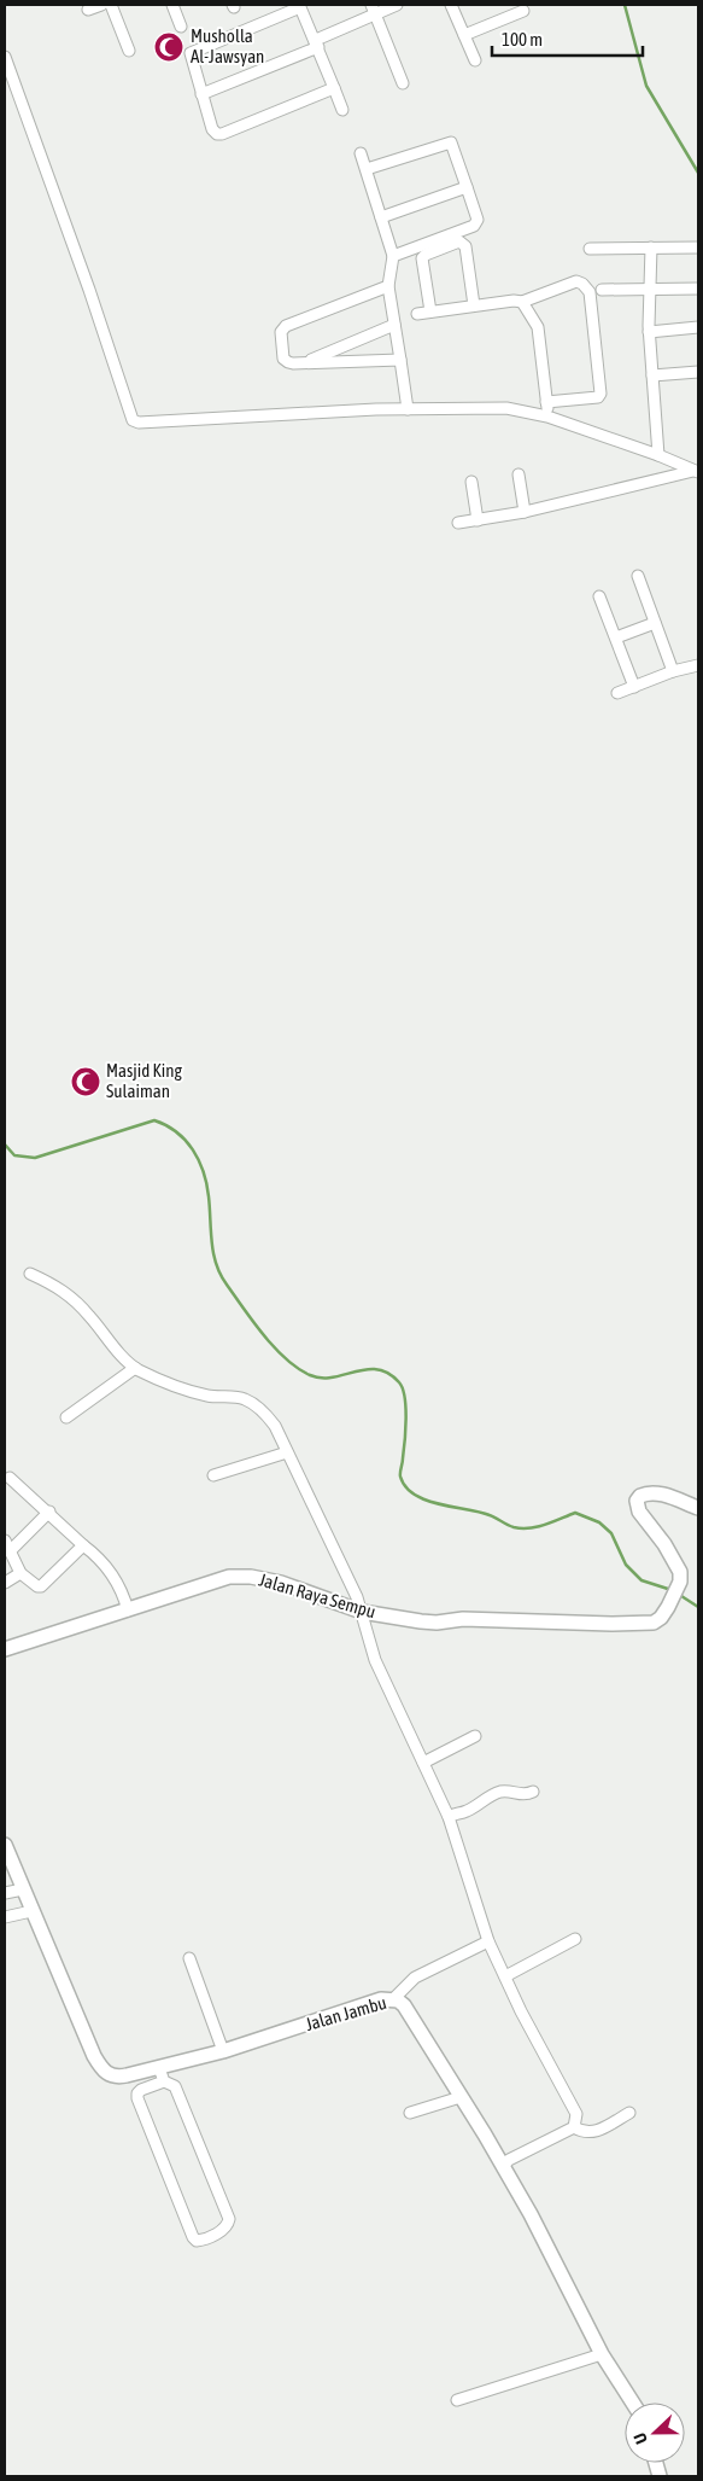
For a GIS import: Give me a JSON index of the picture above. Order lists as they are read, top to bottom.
{
  "streets": {
    "street": ["Jalan Raya Sempu", "Jalan Jambu"]
  },
  "places": {
    "mosque": ["Musholla Al-Jawsyan", "Masjid King Sulaiman"]
  },
  "scale_bar": "100 m",
  "north": "left"
}
